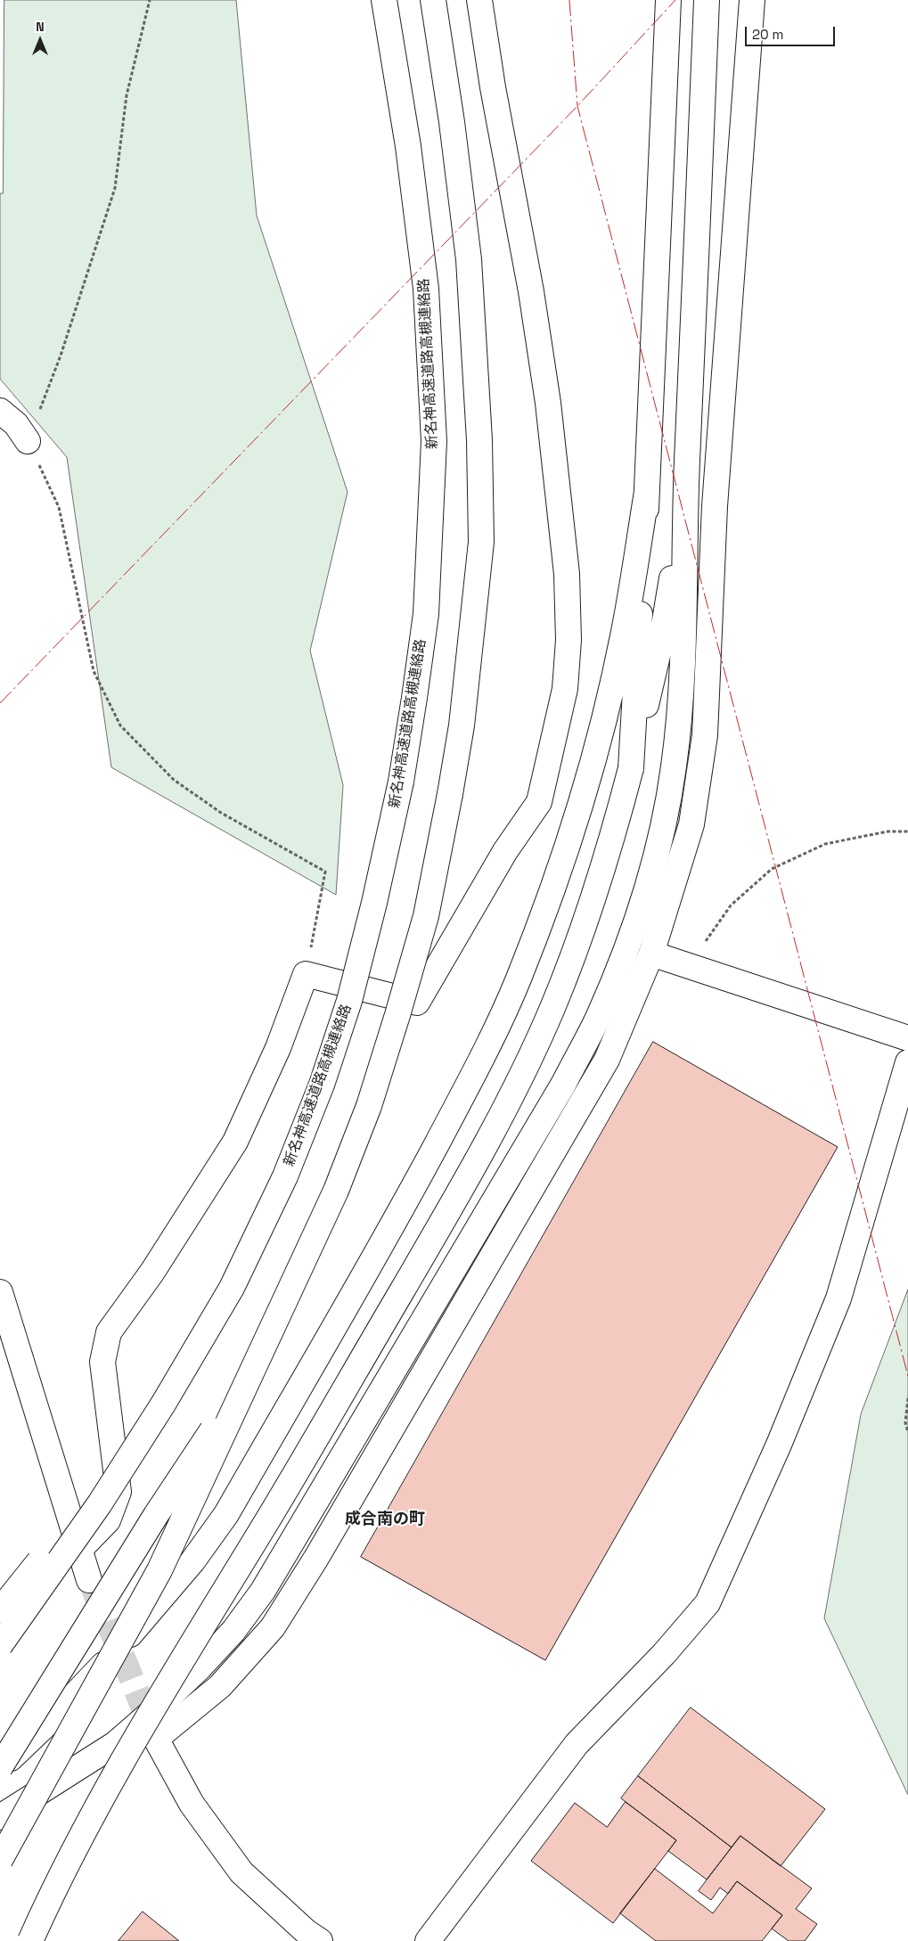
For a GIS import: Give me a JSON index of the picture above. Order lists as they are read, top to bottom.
{
  "streets": {
    "main road": ["新名神高速道路高槻連絡路"]
  },
  "districts": ["成合南の町"],
  "scale_bar": "20 m",
  "north": "top"
}
